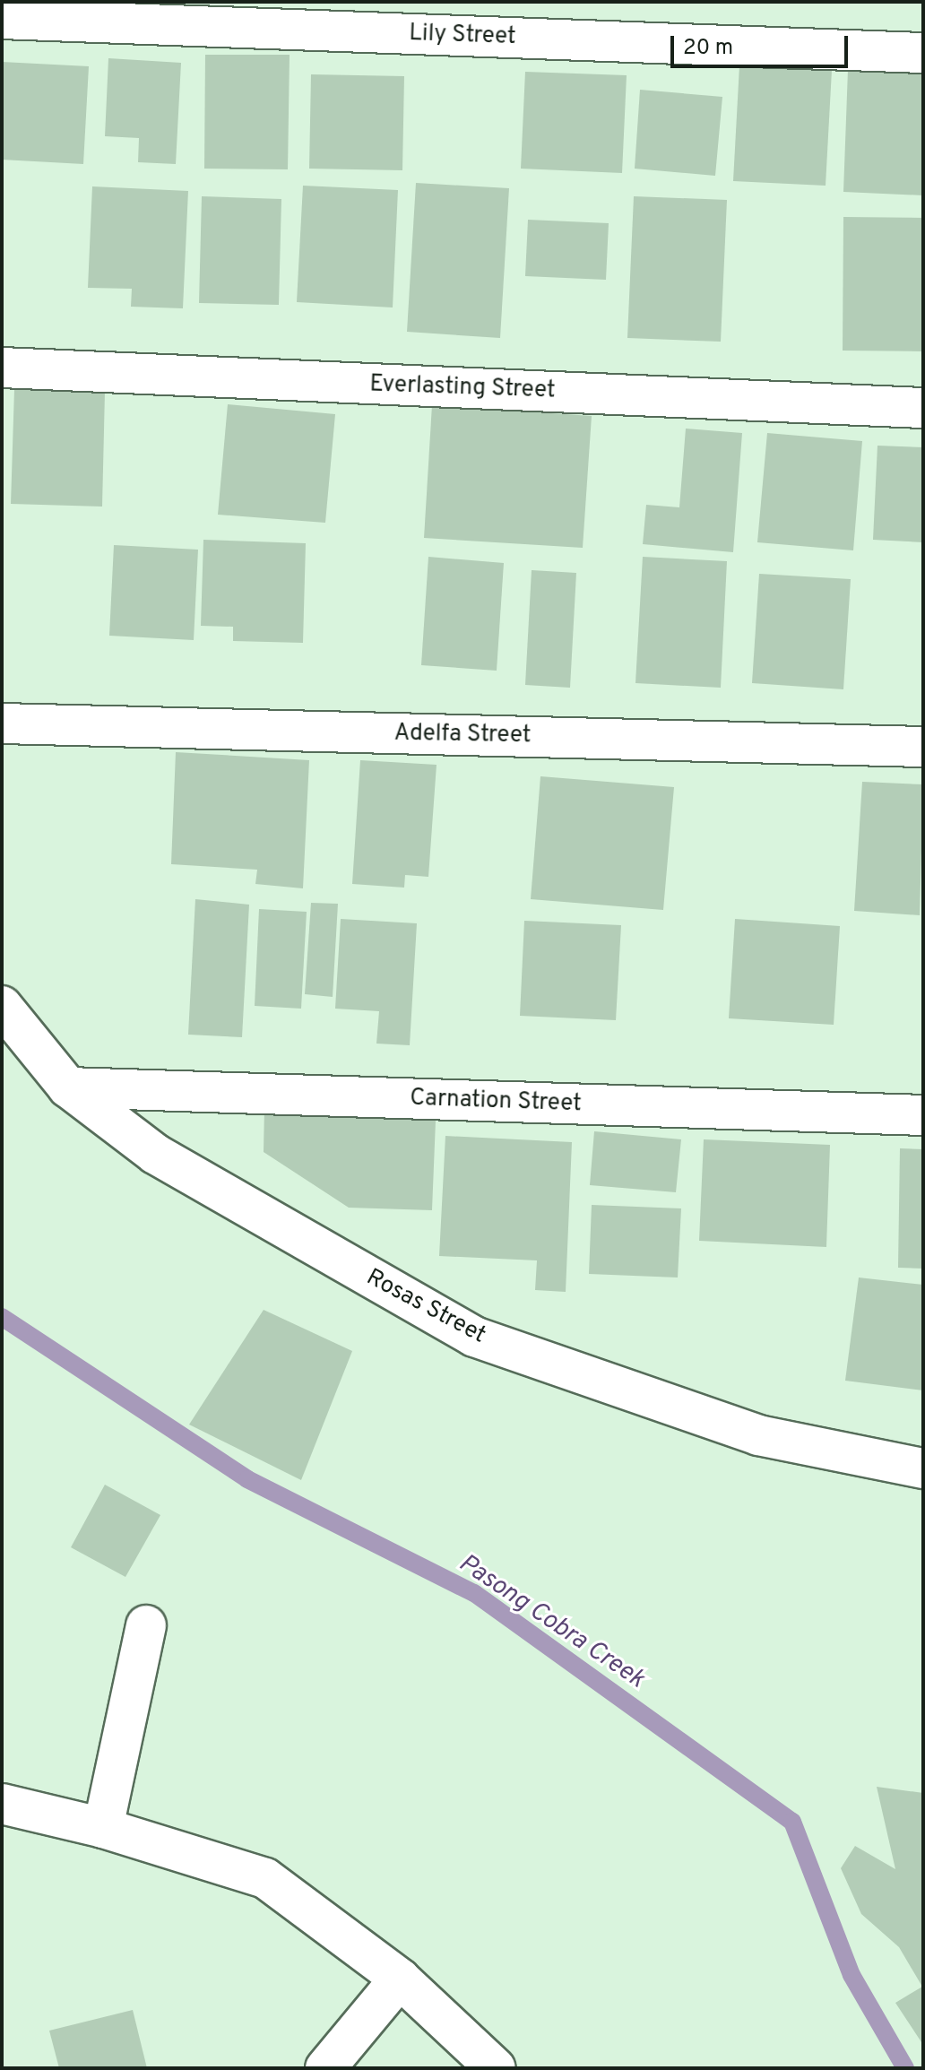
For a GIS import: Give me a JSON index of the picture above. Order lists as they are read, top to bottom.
{
  "streets": {
    "street": [
      "Lily Street",
      "Everlasting Street",
      "Adelfa Street",
      "Carnation Street",
      "Rosas Street"
    ]
  },
  "crossings": [
    ["Carnation Street", "Rosas Street"]
  ],
  "water": ["Pasong Cobra Creek"],
  "scale_bar": "20 m"
}
